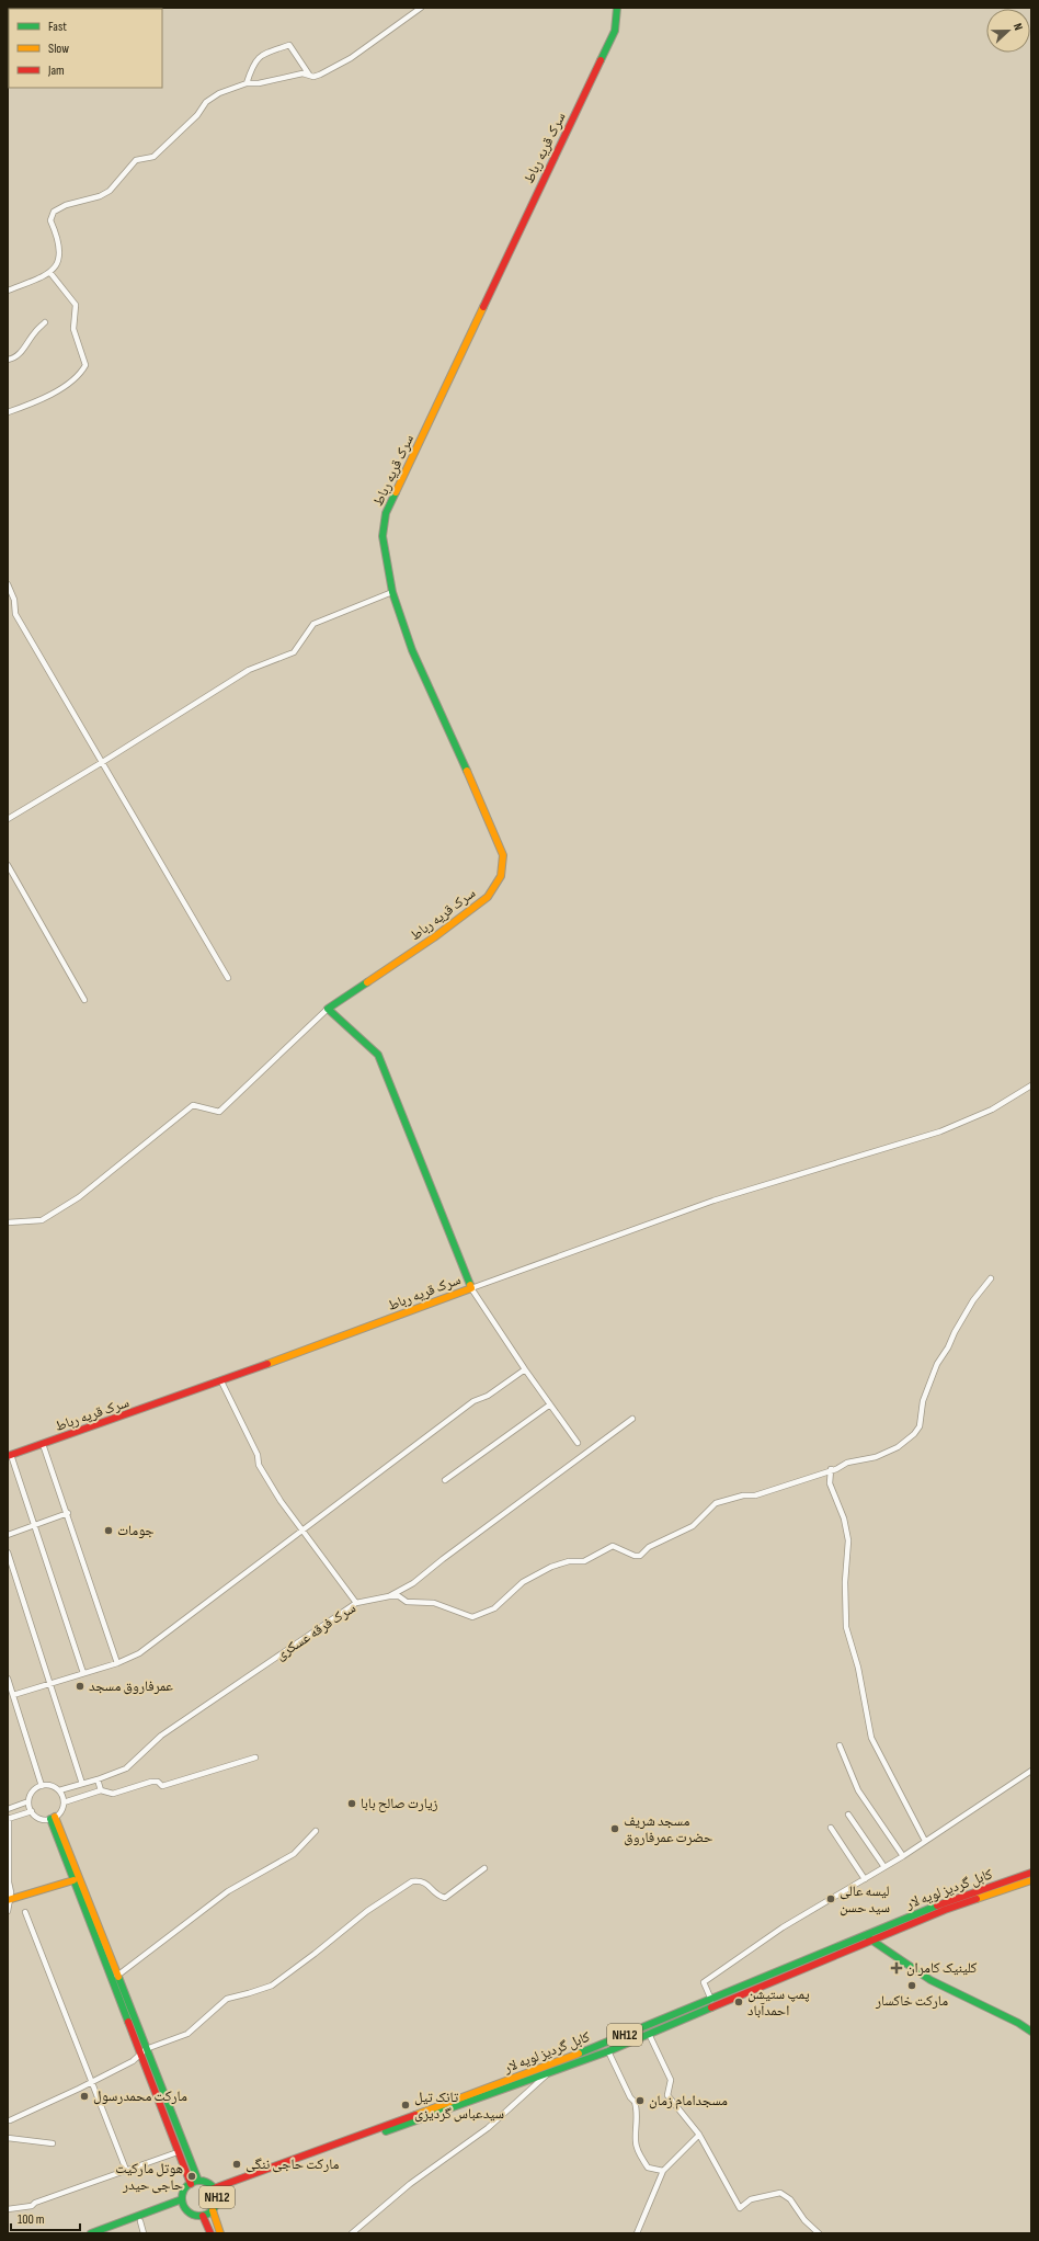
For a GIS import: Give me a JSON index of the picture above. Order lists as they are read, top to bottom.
{
  "streets": {
    "main road": ["سرک قریه رباط", "کابل گردیز لویه لار", "NH12"],
    "street": ["سرک فرقه عسکری"]
  },
  "crossings": [
    ["کابل گردیز لویه لار", "NH12"]
  ],
  "places": {
    "other": [
      "جومات",
      "عمرفاروق مسجد",
      "زیارت صالح بابا",
      "مسجد شریف حضرت عمرفاروق",
      "لیسه عالی سید حسن",
      "مارکت خاکسار",
      "پمپ ستیشن احمدآباد",
      "مارکت محمدرسول",
      "مسجدامام زمان",
      "تانک تیل سیدعباس گردیزی",
      "مارکت حاجی ننگی",
      "هوتل مارکیت حاجی حیدر"
    ],
    "health": ["کلینیک کامران"]
  },
  "legend": ["Fast", "Slow", "Jam"],
  "scale_bar": "100 m",
  "north": "right"
}
